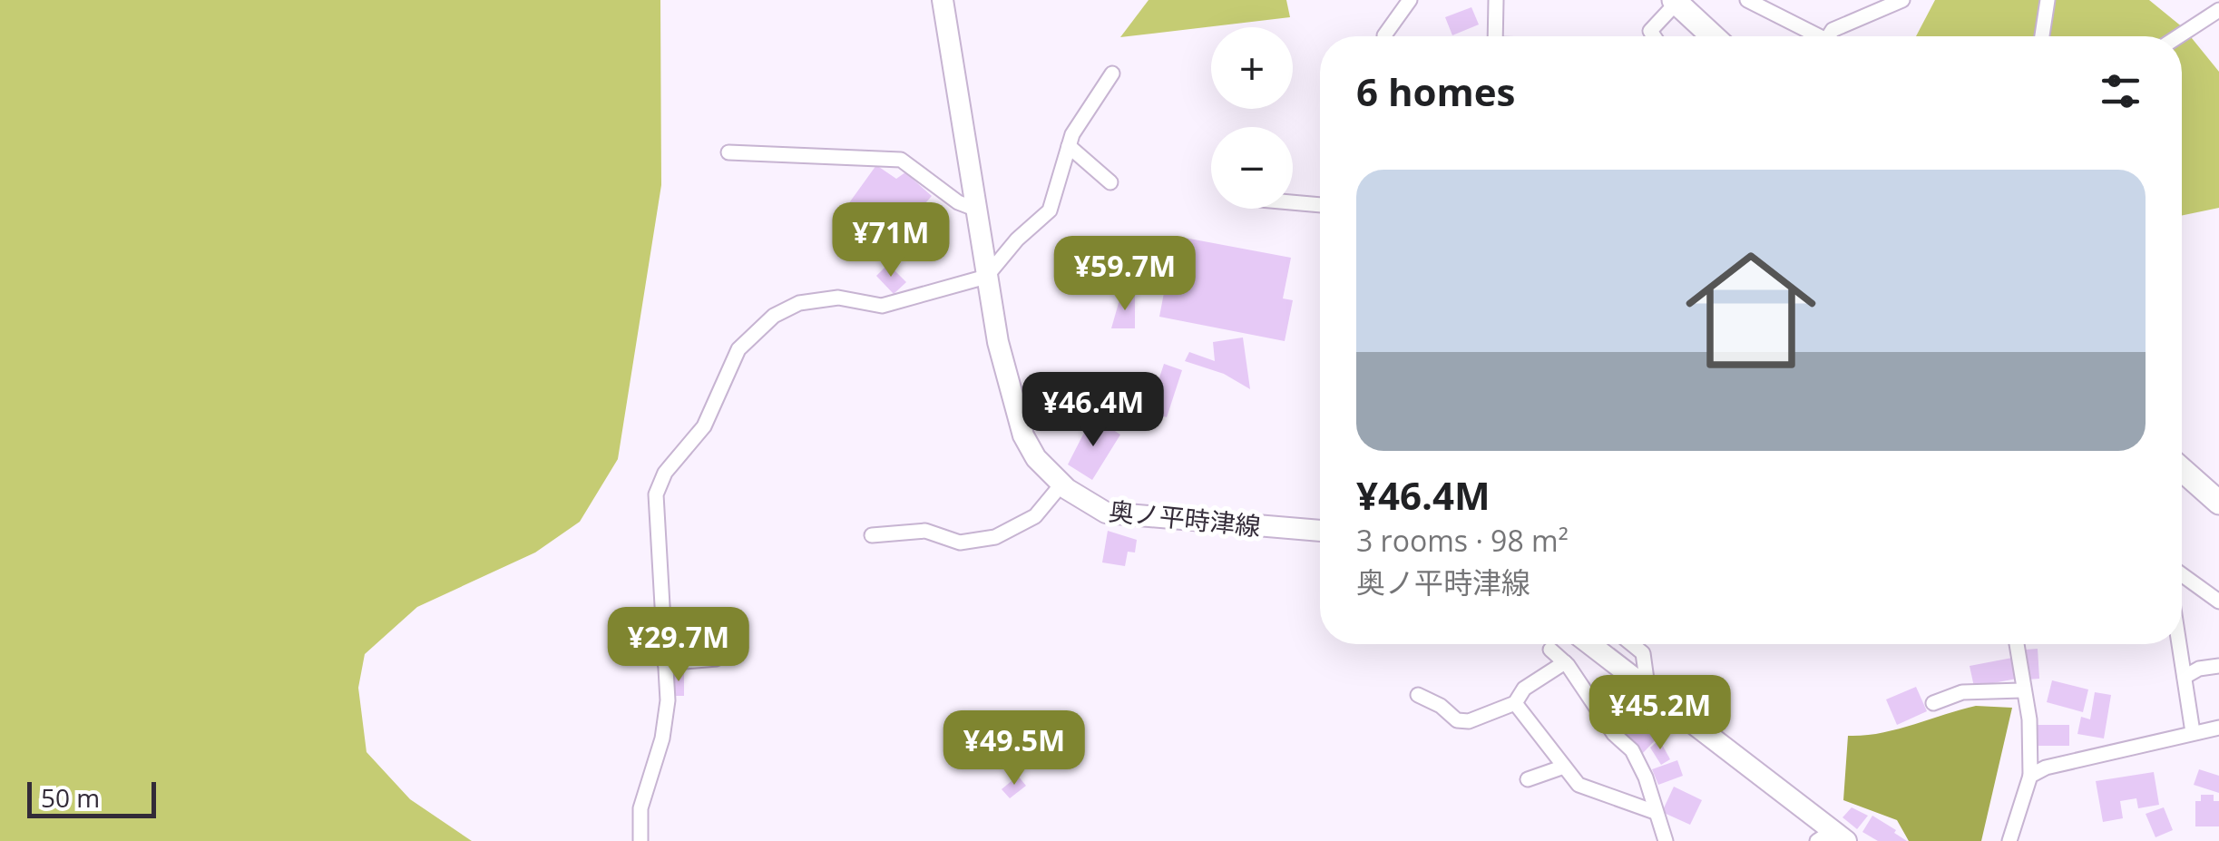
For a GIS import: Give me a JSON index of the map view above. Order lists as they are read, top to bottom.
{
  "streets": {
    "main road": ["奥ノ平時津線"]
  },
  "scale_bar": "50 m",
  "page": {
    "map_buttons": ["+", "−"],
    "heading": "6 homes",
    "list": [
      {
        "name": "¥46.4M",
        "note": "3 rooms · 98 m² · 奥ノ平時津線"
      }
    ],
    "price": [
      "¥71M",
      "¥59.7M",
      "¥46.4M",
      "¥29.7M",
      "¥45.2M",
      "¥49.5M"
    ],
    "scale": "50 m"
  }
}
